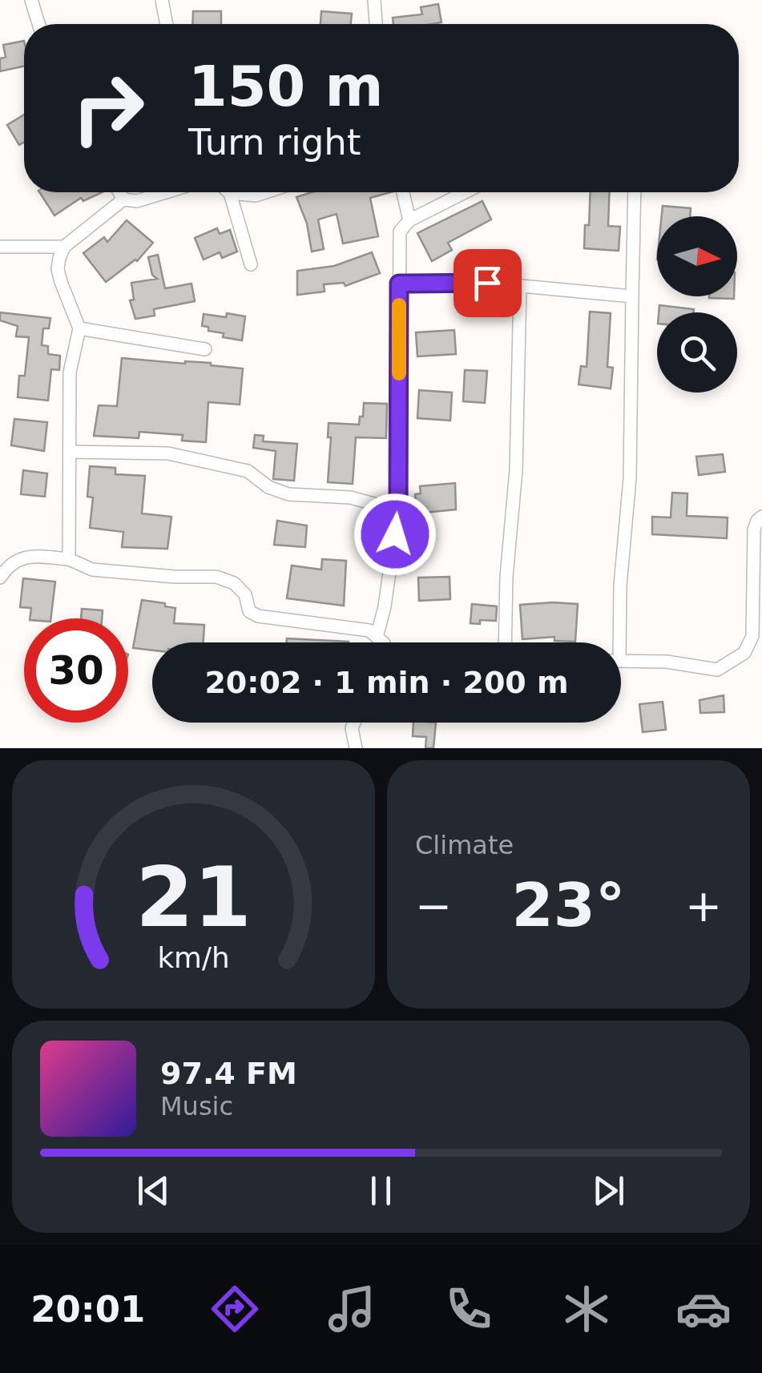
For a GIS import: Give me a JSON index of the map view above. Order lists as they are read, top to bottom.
{
  "north": "right",
  "page": {
    "turn": ["150 m", "Turn right"],
    "limit": "30",
    "trip": "20:02 · 1 min · 200 m",
    "tile": "Climate",
    "heat": ["−", "23°", "+"],
    "song": ["97.4 FM", "Music"],
    "tabs": "20:01",
    "gauge": ["21", "km/h"]
  }
}
